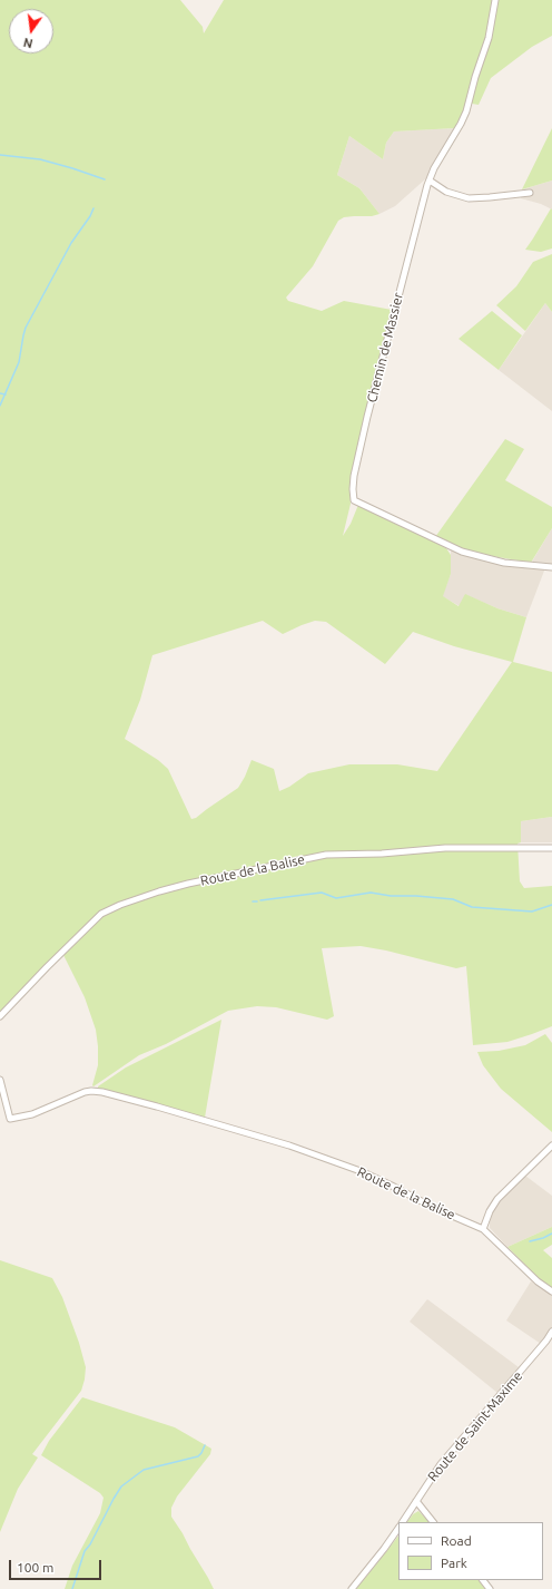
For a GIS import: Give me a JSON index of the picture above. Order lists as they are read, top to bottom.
{
  "streets": {
    "street": ["Chemin de Massier", "Route de la Balise", "Route de Saint-Maxime"]
  },
  "legend": ["Road", "Park"],
  "scale_bar": "100 m",
  "north": "bottom"
}
